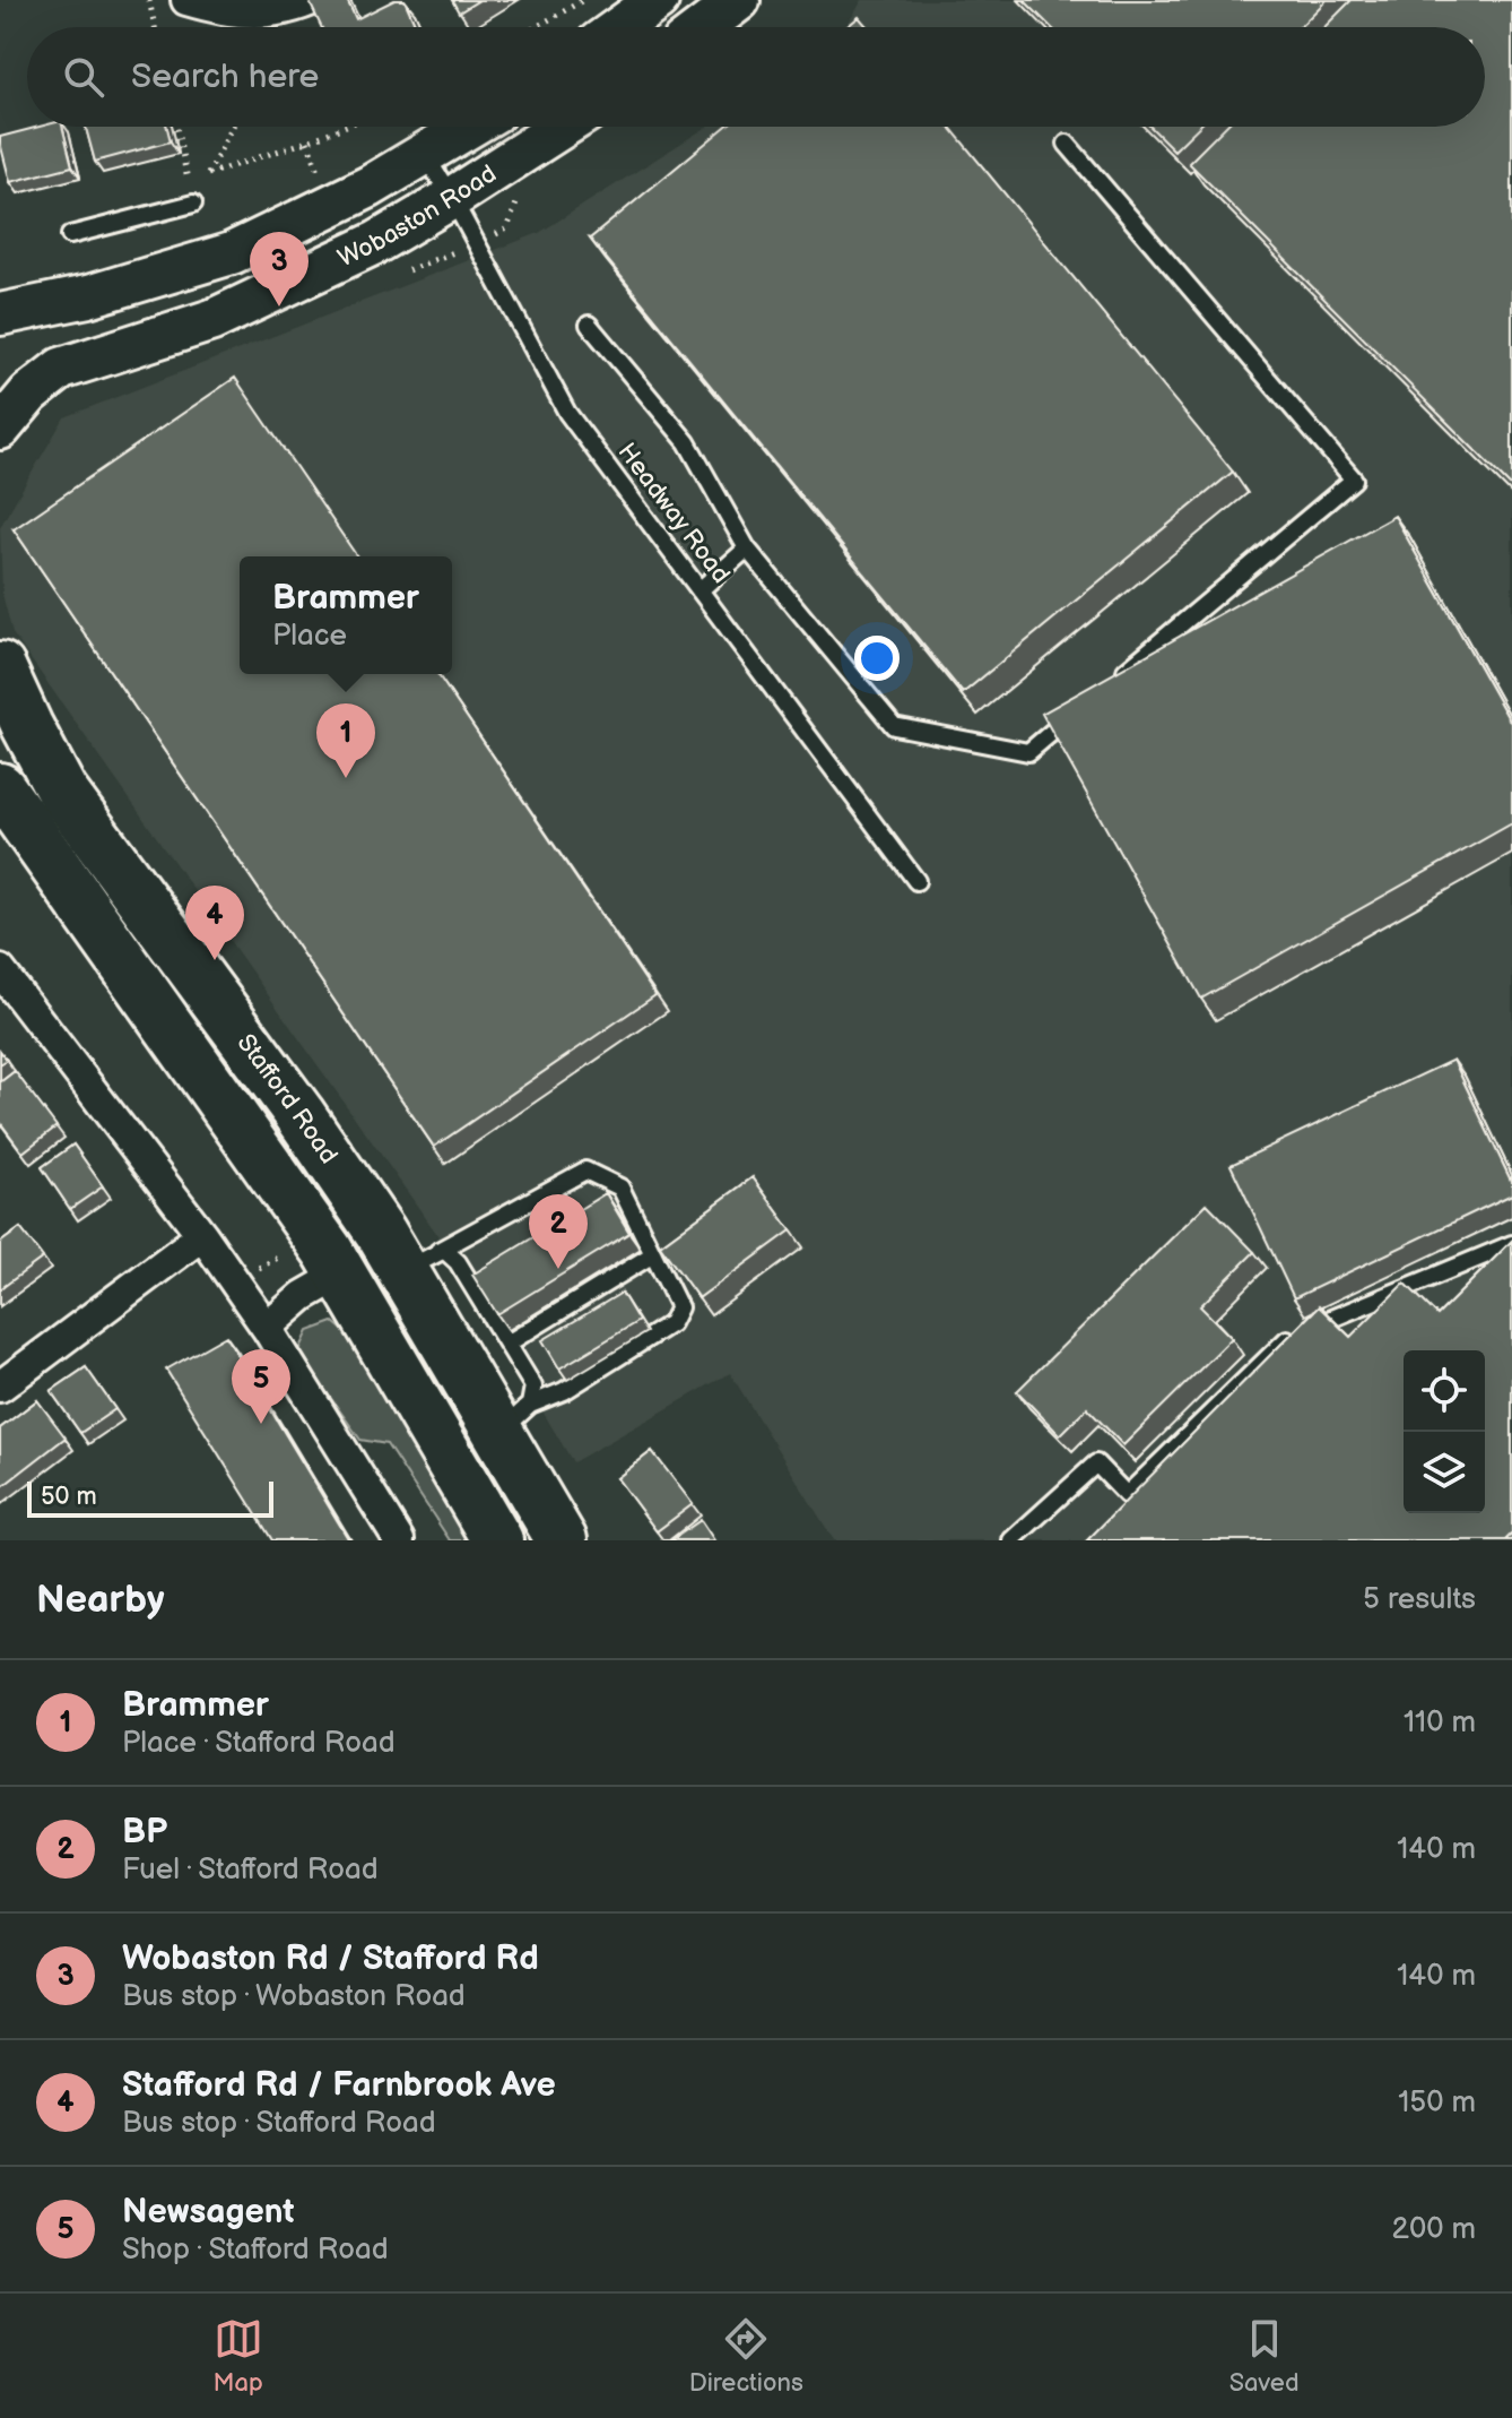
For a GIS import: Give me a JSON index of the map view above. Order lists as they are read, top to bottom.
{
  "streets": {
    "highway": ["Stafford Road"],
    "street": ["Wobaston Road"],
    "lane": ["Headway Road"]
  },
  "crossings": [
    ["Wobaston Road", "Headway Road"]
  ],
  "scale_bar": "50 m",
  "page": {
    "search": "Search here",
    "pins": [
      "3",
      "1",
      "4",
      "2",
      "5"
    ],
    "popup": ["Brammer", "Place"],
    "scale": "50 m",
    "heading": ["Nearby", "5 results"],
    "list": [
      {
        "mark": "1",
        "name": "Brammer",
        "note": "Place · Stafford Road",
        "value": "110 m"
      },
      {
        "mark": "2",
        "name": "BP",
        "note": "Fuel · Stafford Road",
        "value": "140 m"
      },
      {
        "mark": "3",
        "name": "Wobaston Rd / Stafford Rd",
        "note": "Bus stop · Wobaston Road",
        "value": "140 m"
      },
      {
        "mark": "4",
        "name": "Stafford Rd / Farnbrook Ave",
        "note": "Bus stop · Stafford Road",
        "value": "150 m"
      },
      {
        "mark": "5",
        "name": "Newsagent",
        "note": "Shop · Stafford Road",
        "value": "200 m"
      }
    ],
    "nav": ["Map", "Directions", "Saved"]
  }
}
